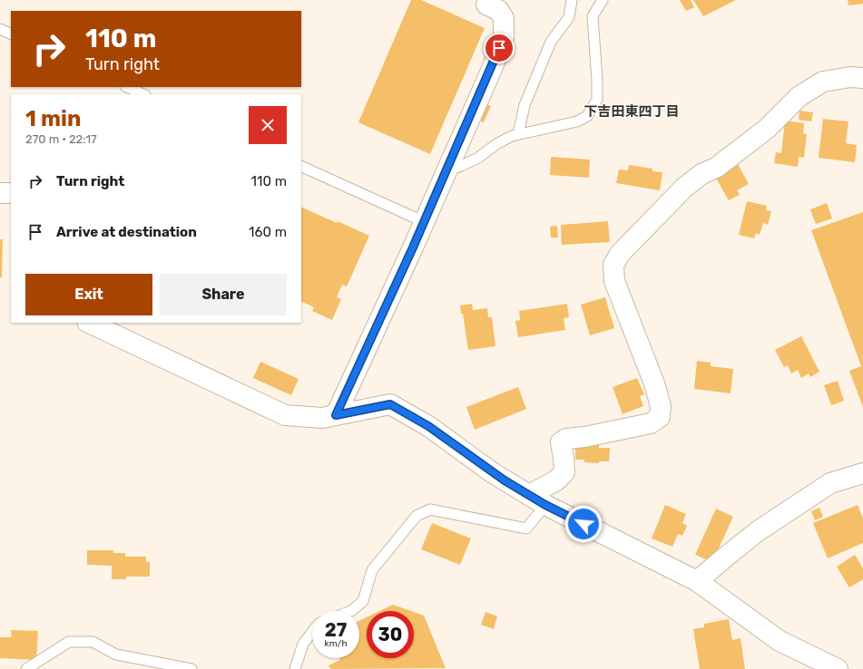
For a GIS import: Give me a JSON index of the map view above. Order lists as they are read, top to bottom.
{
  "districts": ["下吉田東四丁目"],
  "page": {
    "turn": ["110 m", "Turn right"],
    "heading": ["1 min", "270 m · 22:17"],
    "list": [
      {
        "name": "Turn right",
        "value": "110 m"
      },
      {
        "name": "Arrive at destination",
        "value": "160 m"
      }
    ],
    "buttons": ["Exit", "Share"],
    "speed": "27 km/h",
    "limit": "30"
  }
}
